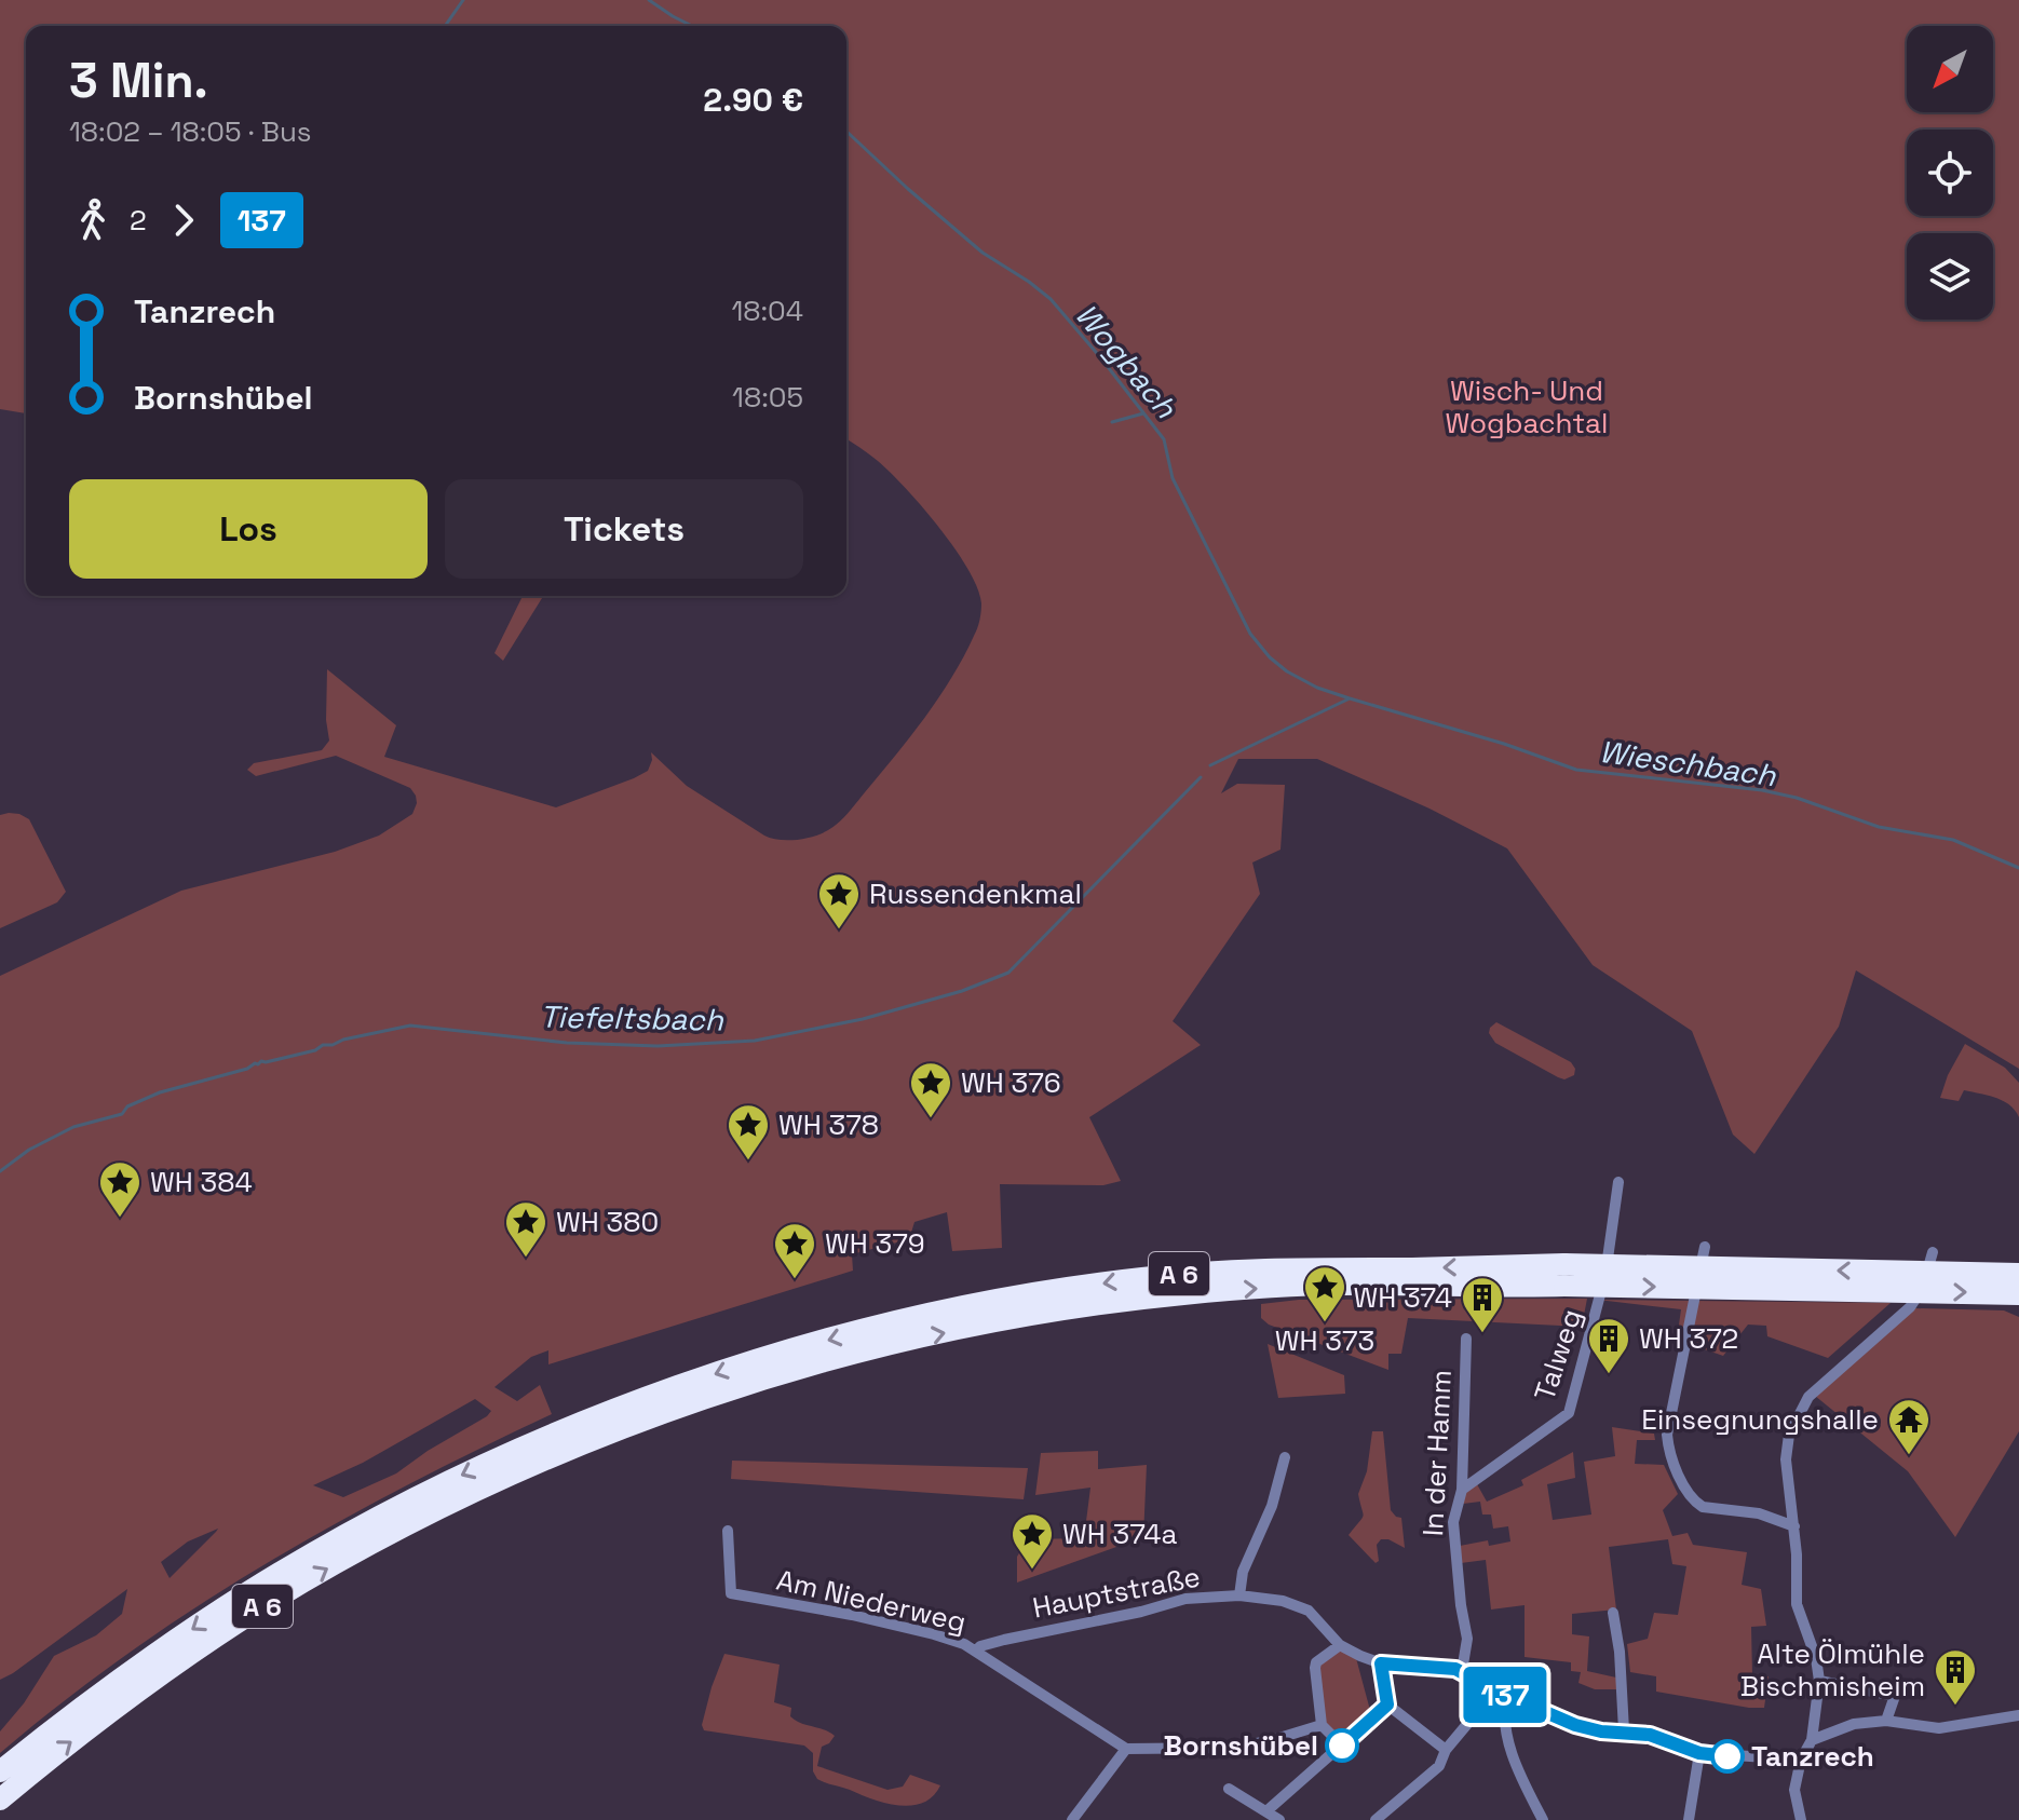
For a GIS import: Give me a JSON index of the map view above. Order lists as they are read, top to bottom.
{
  "streets": {
    "highway": ["A 6"],
    "street": [
      "Talweg",
      "In der Hamm",
      "Hauptstraße",
      "Am Niederweg"
    ]
  },
  "crossings": [
    ["Talweg", "In der Hamm"],
    ["In der Hamm", "Hauptstraße"],
    ["Hauptstraße", "Am Niederweg"]
  ],
  "water": ["Wogbach", "Wieschbach", "Tiefeltsbach"],
  "parks": ["Wisch- Und Wogbachtal"],
  "places": {
    "place": [
      "Russendenkmal",
      "WH 376",
      "WH 378",
      "WH 384",
      "WH 380",
      "WH 379",
      "WH 373",
      "WH 374a"
    ],
    "building": ["WH 374", "WH 372", "Alte Ölmühle Bischmisheim"],
    "temple": ["Einsegnungshalle"],
    "other": ["Bornshübel", "Tanzrech"]
  },
  "lines": ["bus line 137"],
  "north": "bottom left",
  "page": {
    "on_map": "137",
    "heading": ["3 Min.", "18:02 – 18:05 · Bus", "2.90 €"],
    "legs": ["2", "137"],
    "list": [
      {
        "name": "Tanzrech",
        "value": "18:04"
      },
      {
        "name": "Bornshübel",
        "value": "18:05"
      }
    ],
    "buttons": ["Los", "Tickets"]
  }
}
